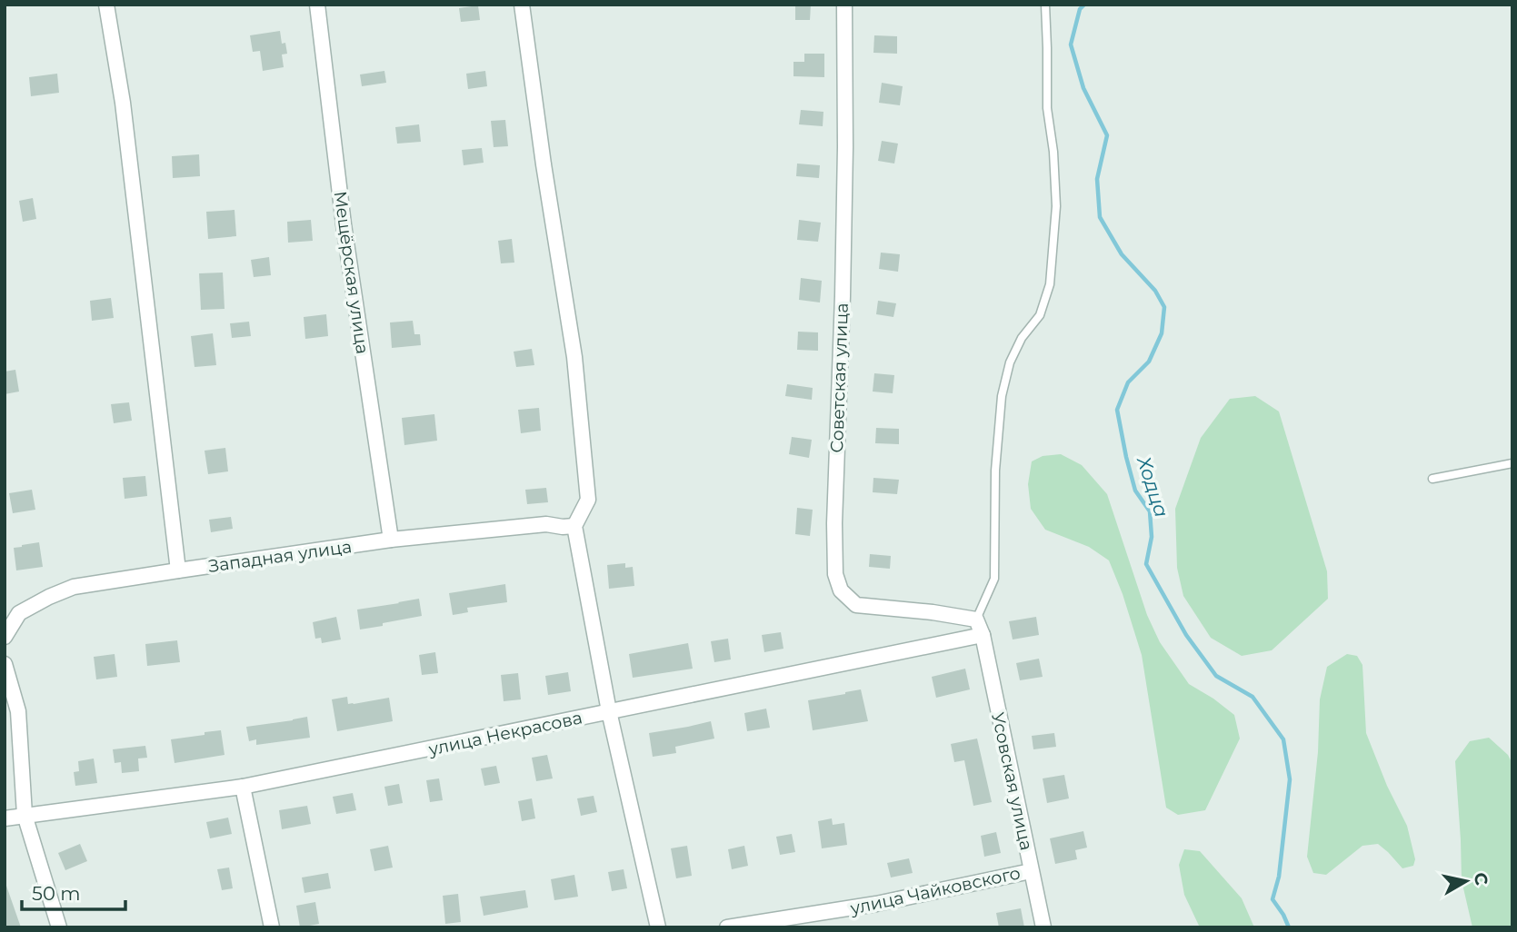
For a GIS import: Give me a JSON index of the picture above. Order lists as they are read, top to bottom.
{
  "streets": {
    "street": [
      "Мещёрская улица",
      "Советская улица",
      "Западная улица",
      "улица Некрасова",
      "Усовская улица",
      "улица Чайковского"
    ]
  },
  "crossings": [
    ["Мещёрская улица", "Западная улица"],
    ["улица Некрасова", "Усовская улица"],
    ["Усовская улица", "улица Чайковского"]
  ],
  "water": ["Ходца"],
  "scale_bar": "50 m",
  "north": "right"
}
